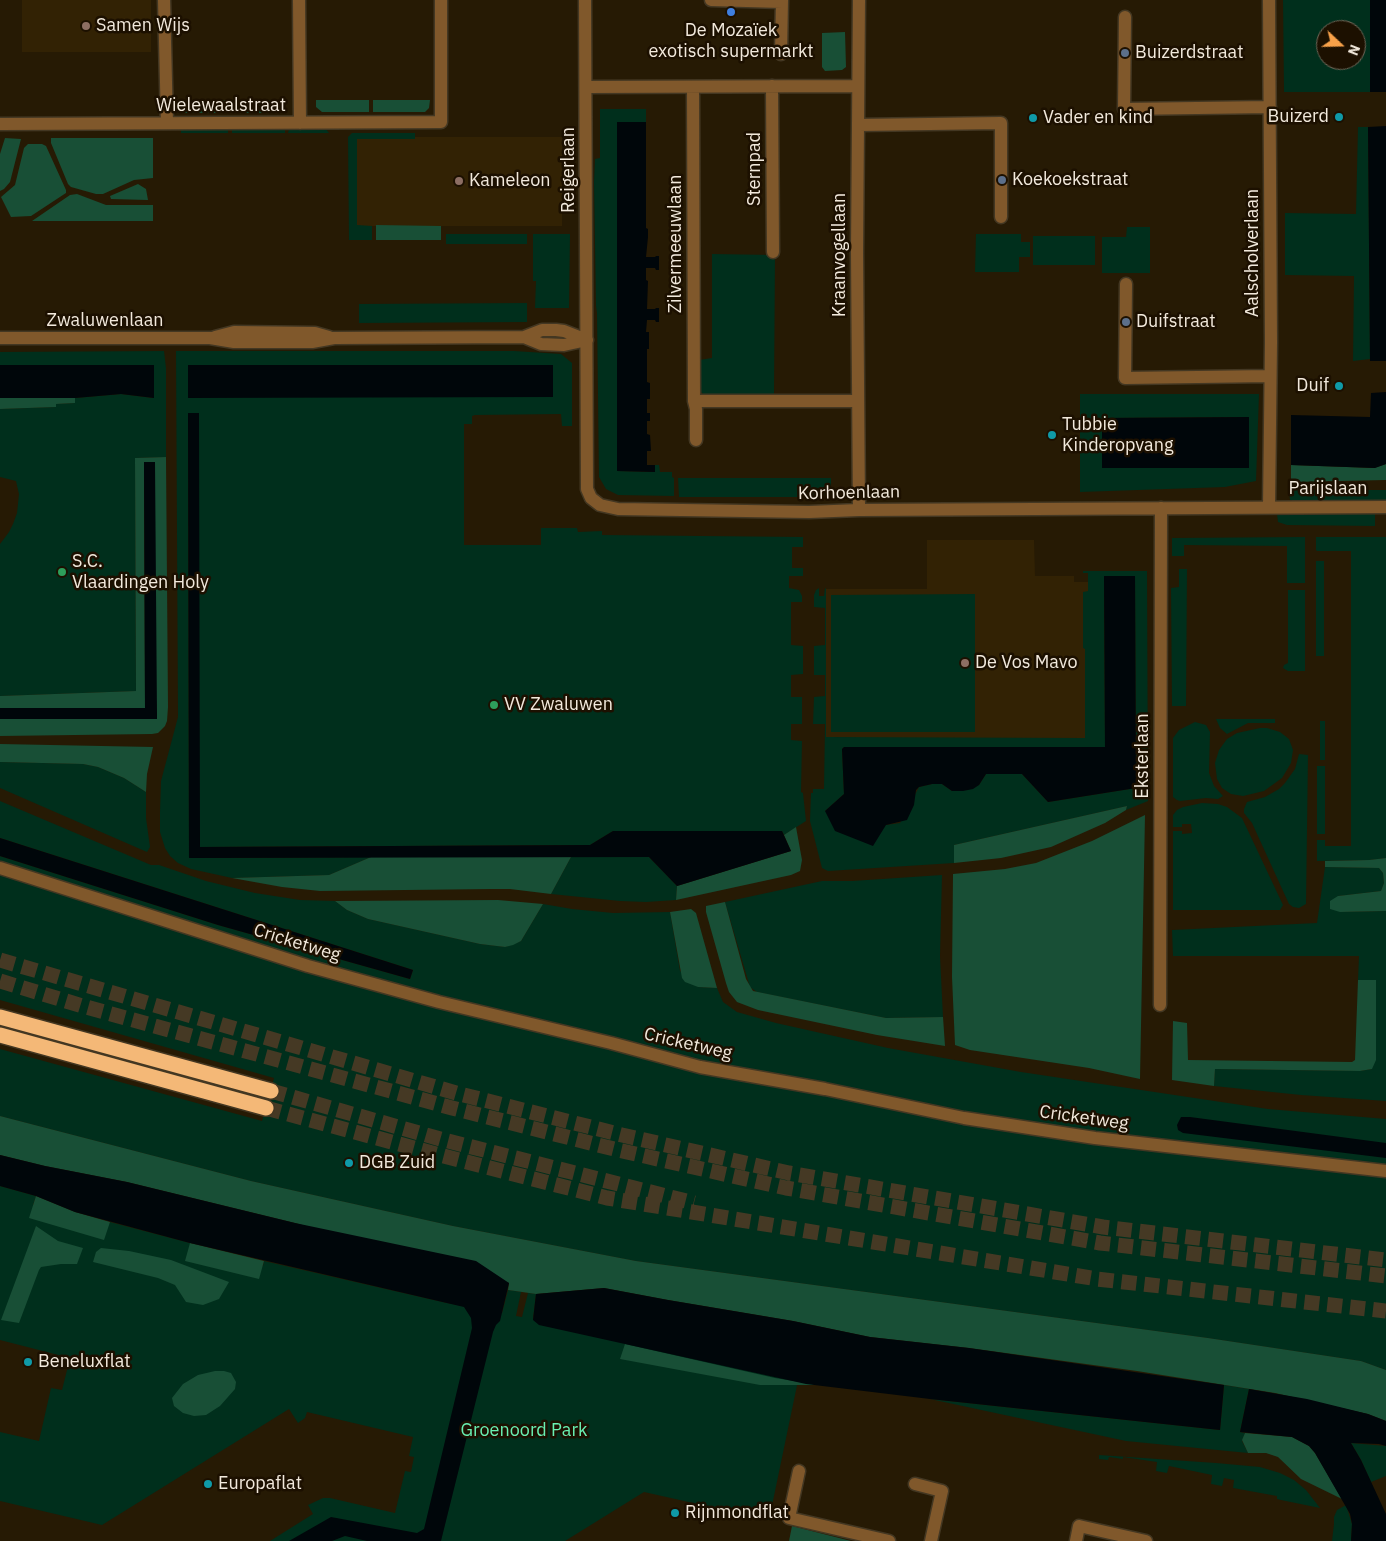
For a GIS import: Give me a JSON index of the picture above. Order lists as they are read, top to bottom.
{
  "streets": {
    "street": [
      "Wielewaalstraat",
      "Sternpad",
      "Reigerlaan",
      "Zilvermeeuwlaan",
      "Aalscholverlaan",
      "Kraanvogellaan",
      "Zwaluwenlaan",
      "Parijslaan",
      "Korhoenlaan",
      "Eksterlaan",
      "Cricketweg"
    ]
  },
  "crossings": [
    ["Reigerlaan", "Zwaluwenlaan"],
    ["Reigerlaan", "Korhoenlaan"],
    ["Aalscholverlaan", "Parijslaan"],
    ["Aalscholverlaan", "Korhoenlaan"],
    ["Kraanvogellaan", "Korhoenlaan"],
    ["Zwaluwenlaan", "Korhoenlaan"],
    ["Parijslaan", "Korhoenlaan"],
    ["Korhoenlaan", "Eksterlaan"]
  ],
  "parks": ["Groenoord Park"],
  "places": [
    "De Mozaïek exotisch supermarkt",
    "Samen Wijs",
    "Buizerdstraat",
    "Buizerd",
    "Vader en kind",
    "Koekoekstraat",
    "Kameleon",
    "Duifstraat",
    "Duif",
    "Tubbie Kinderopvang",
    "S.C. Vlaardingen Holy",
    "De Vos Mavo",
    "VV Zwaluwen",
    "DGB Zuid",
    "Beneluxflat",
    "Europaflat",
    "Rijnmondflat"
  ],
  "north": "right"
}
